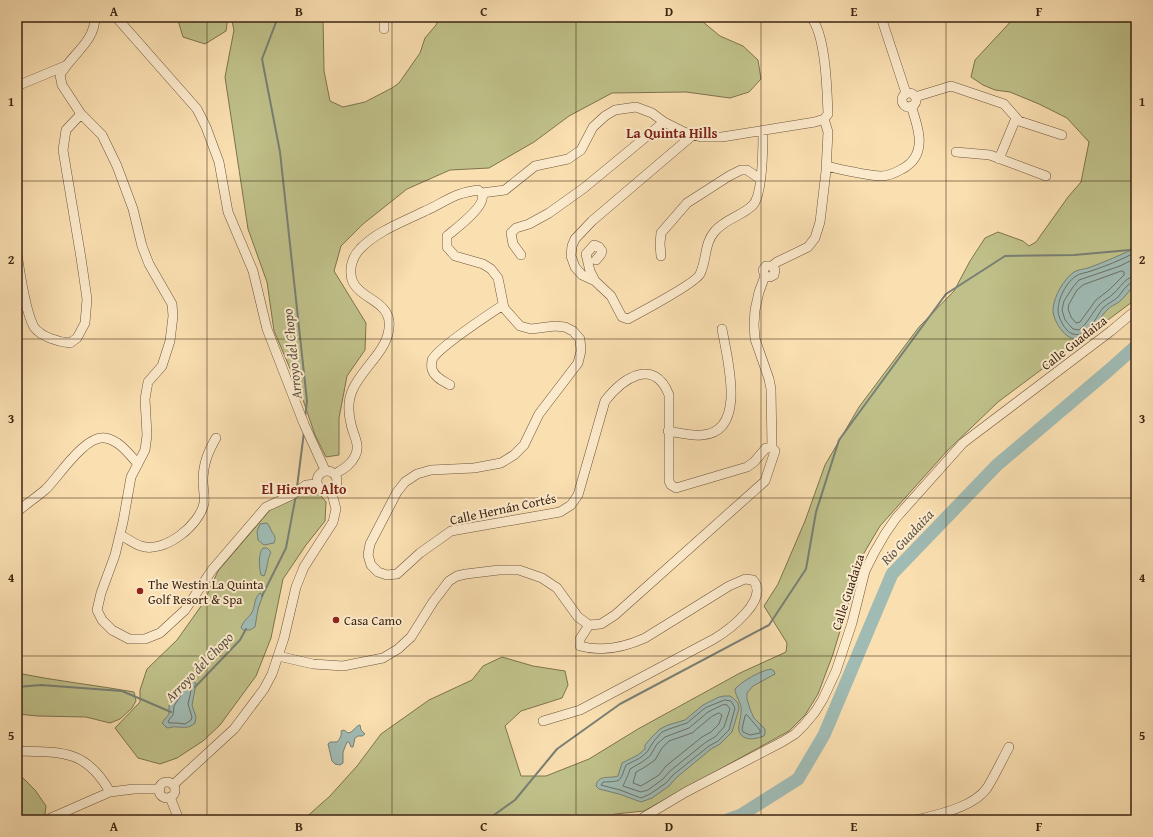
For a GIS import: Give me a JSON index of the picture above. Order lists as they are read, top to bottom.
{
  "streets": {
    "street": ["Calle Guadaiza", "Calle Hernán Cortés"]
  },
  "districts": ["La Quinta Hills", "El Hierro Alto"],
  "water": ["Arroyo del Chopo", "Rio Guadaiza"],
  "places": ["The Westin La Quinta Golf Resort & Spa", "Casa Camo"],
  "grid": {
    "columns": [
      "A",
      "B",
      "C",
      "D",
      "E",
      "F"
    ],
    "rows": [
      "1",
      "2",
      "3",
      "4",
      "5"
    ]
  }
}
